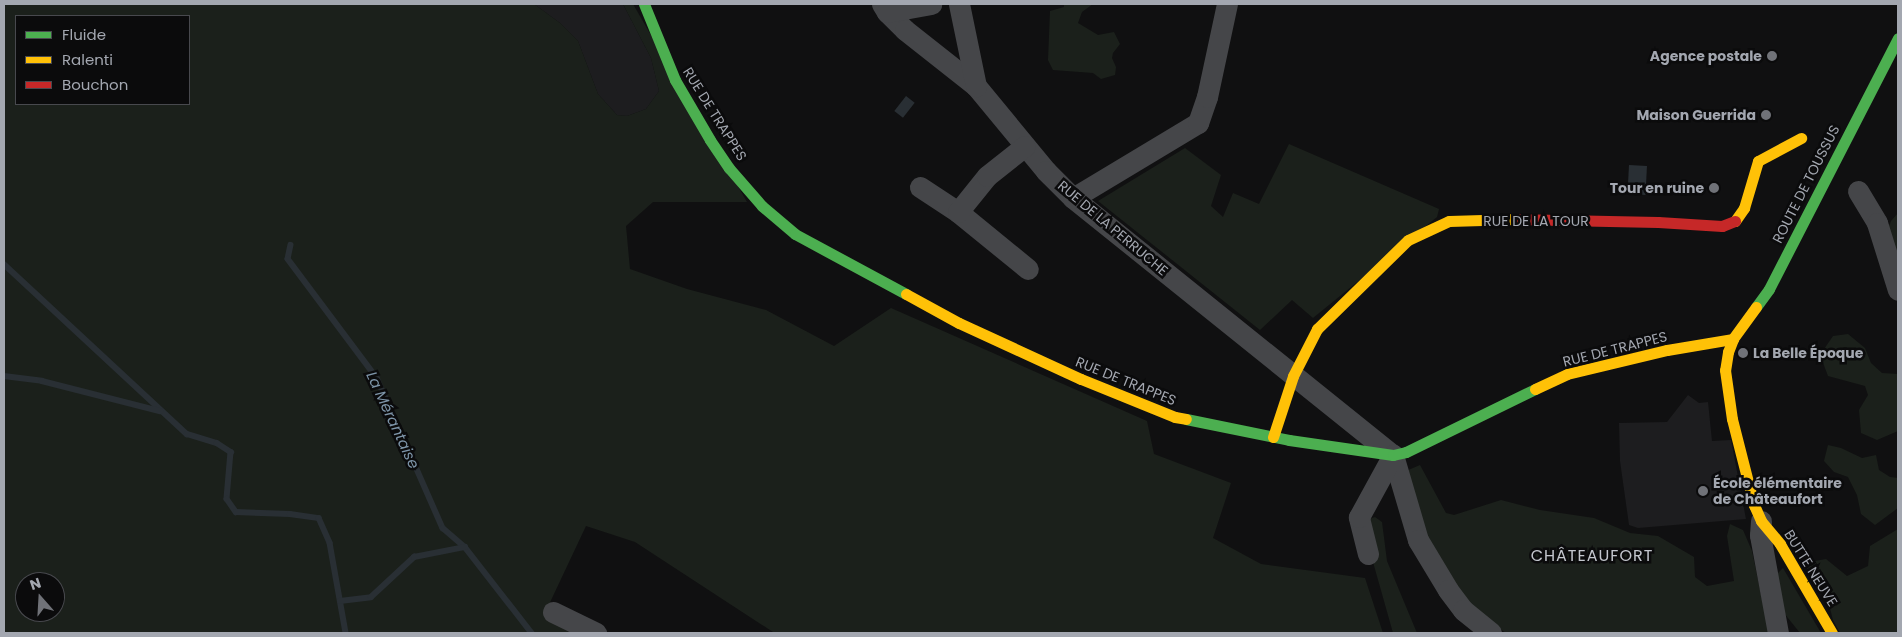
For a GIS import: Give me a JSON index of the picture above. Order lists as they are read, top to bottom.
{
  "streets": {
    "street": [
      "RUE DE TRAPPES",
      "ROUTE DE TOUSSUS",
      "RUE DE LA TOUR",
      "RUE DE LA PERRUCHE",
      "BUTTE NEUVE"
    ]
  },
  "crossings": [
    ["RUE DE TRAPPES", "ROUTE DE TOUSSUS"],
    ["RUE DE TRAPPES", "RUE DE LA TOUR"],
    ["RUE DE TRAPPES", "BUTTE NEUVE"],
    ["ROUTE DE TOUSSUS", "BUTTE NEUVE"],
    ["RUE DE LA TOUR", "RUE DE LA PERRUCHE"]
  ],
  "districts": ["CHÂTEAUFORT"],
  "water": ["La Mérantaise"],
  "places": [
    "Agence postale",
    "Maison Guerrida",
    "Tour en ruine",
    "La Belle Époque",
    "École élémentaire de Châteaufort"
  ],
  "legend": ["Fluide", "Ralenti", "Bouchon"],
  "north": "top"
}
